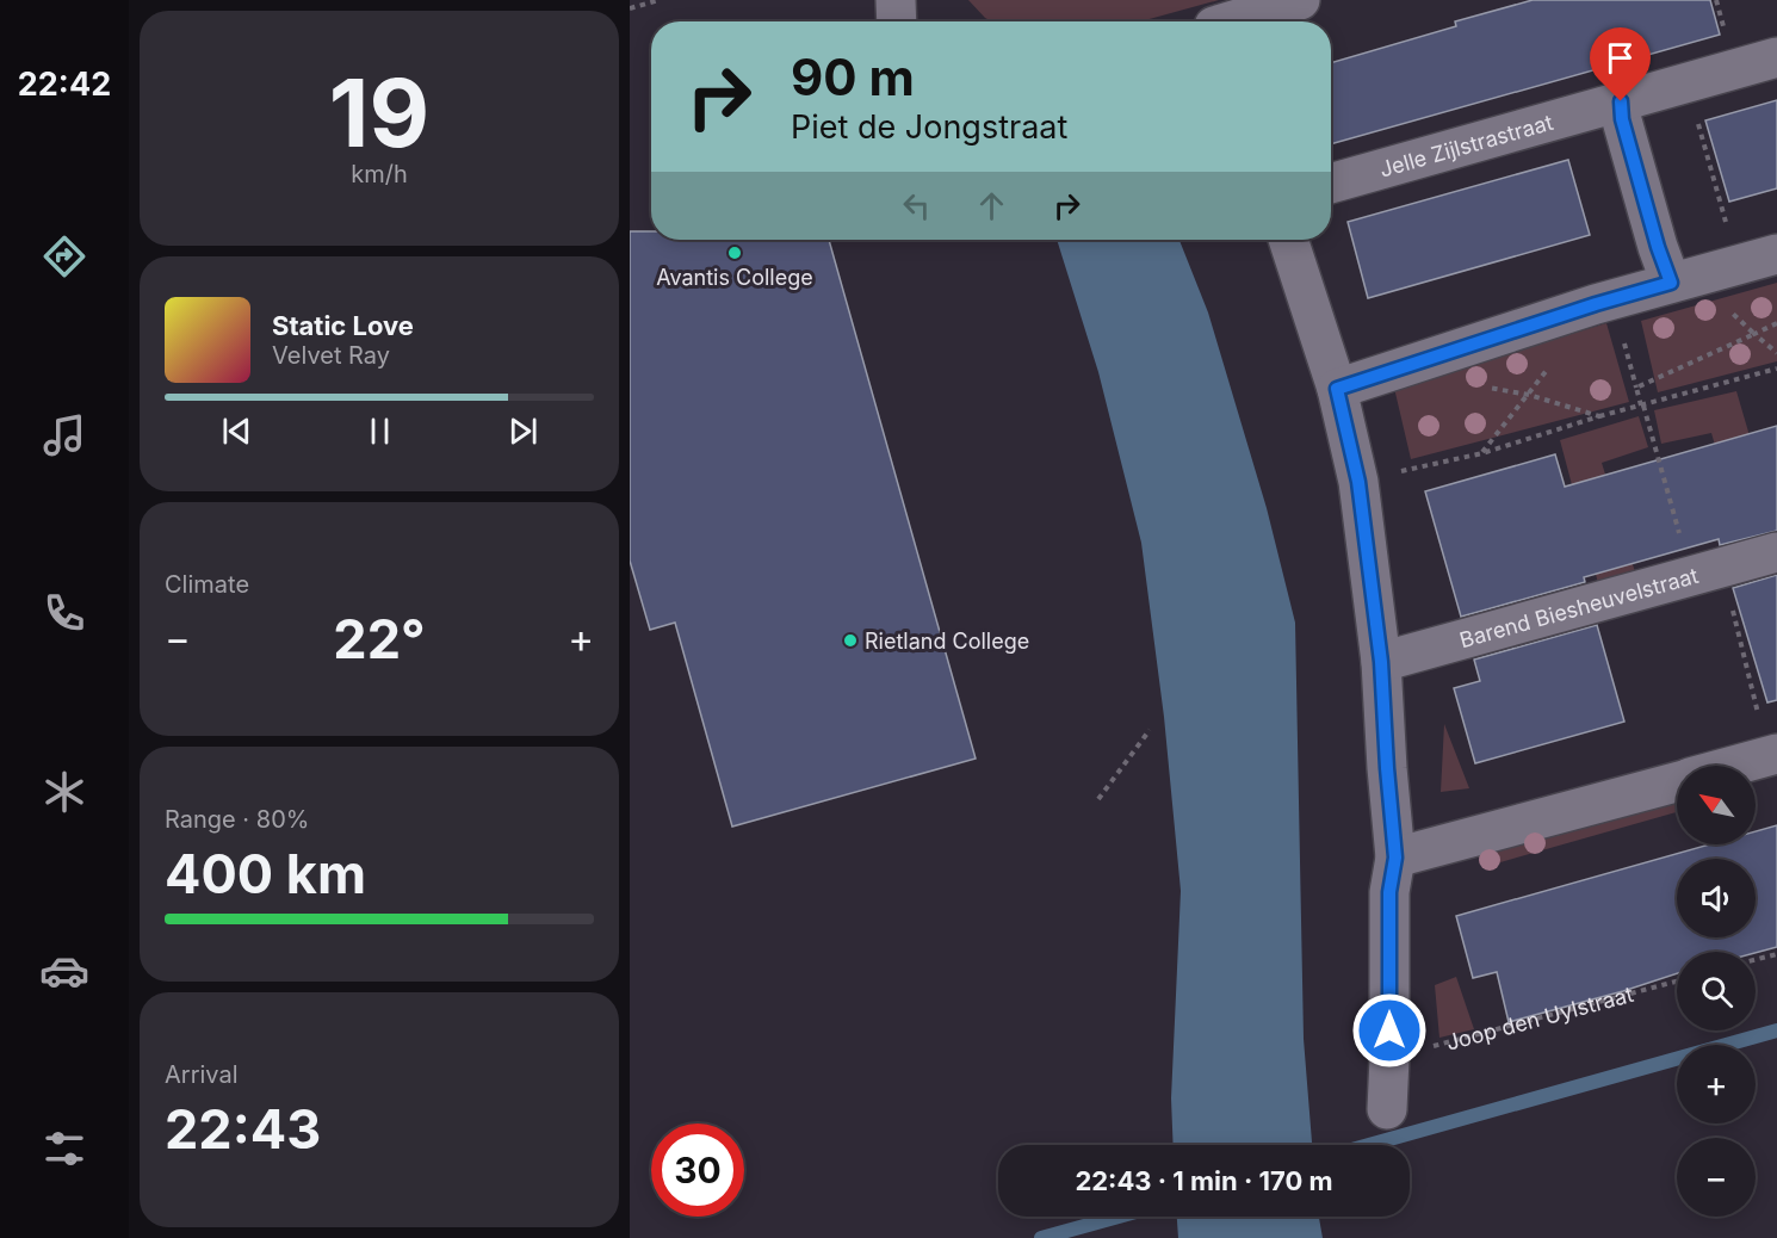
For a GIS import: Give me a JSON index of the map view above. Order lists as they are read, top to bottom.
{
  "streets": {
    "street": ["Jelle Zijlstrastraat", "Barend Biesheuvelstraat"],
    "path": ["Joop den Uylstraat"]
  },
  "places": ["Avantis College", "Rietland College"],
  "north": "top left",
  "page": {
    "tabs": "22:42",
    "tile": [
      ["19", "km/h"],
      "Climate",
      ["Range · 80%", "400 km"],
      ["Arrival", "22:43"]
    ],
    "turn": ["90 m", "Piet de Jongstraat"],
    "song": ["Static Love", "Velvet Ray"],
    "heat": ["−", "22°", "+"],
    "map_buttons": ["+", "−"],
    "limit": "30",
    "trip": "22:43 · 1 min · 170 m"
  }
}
